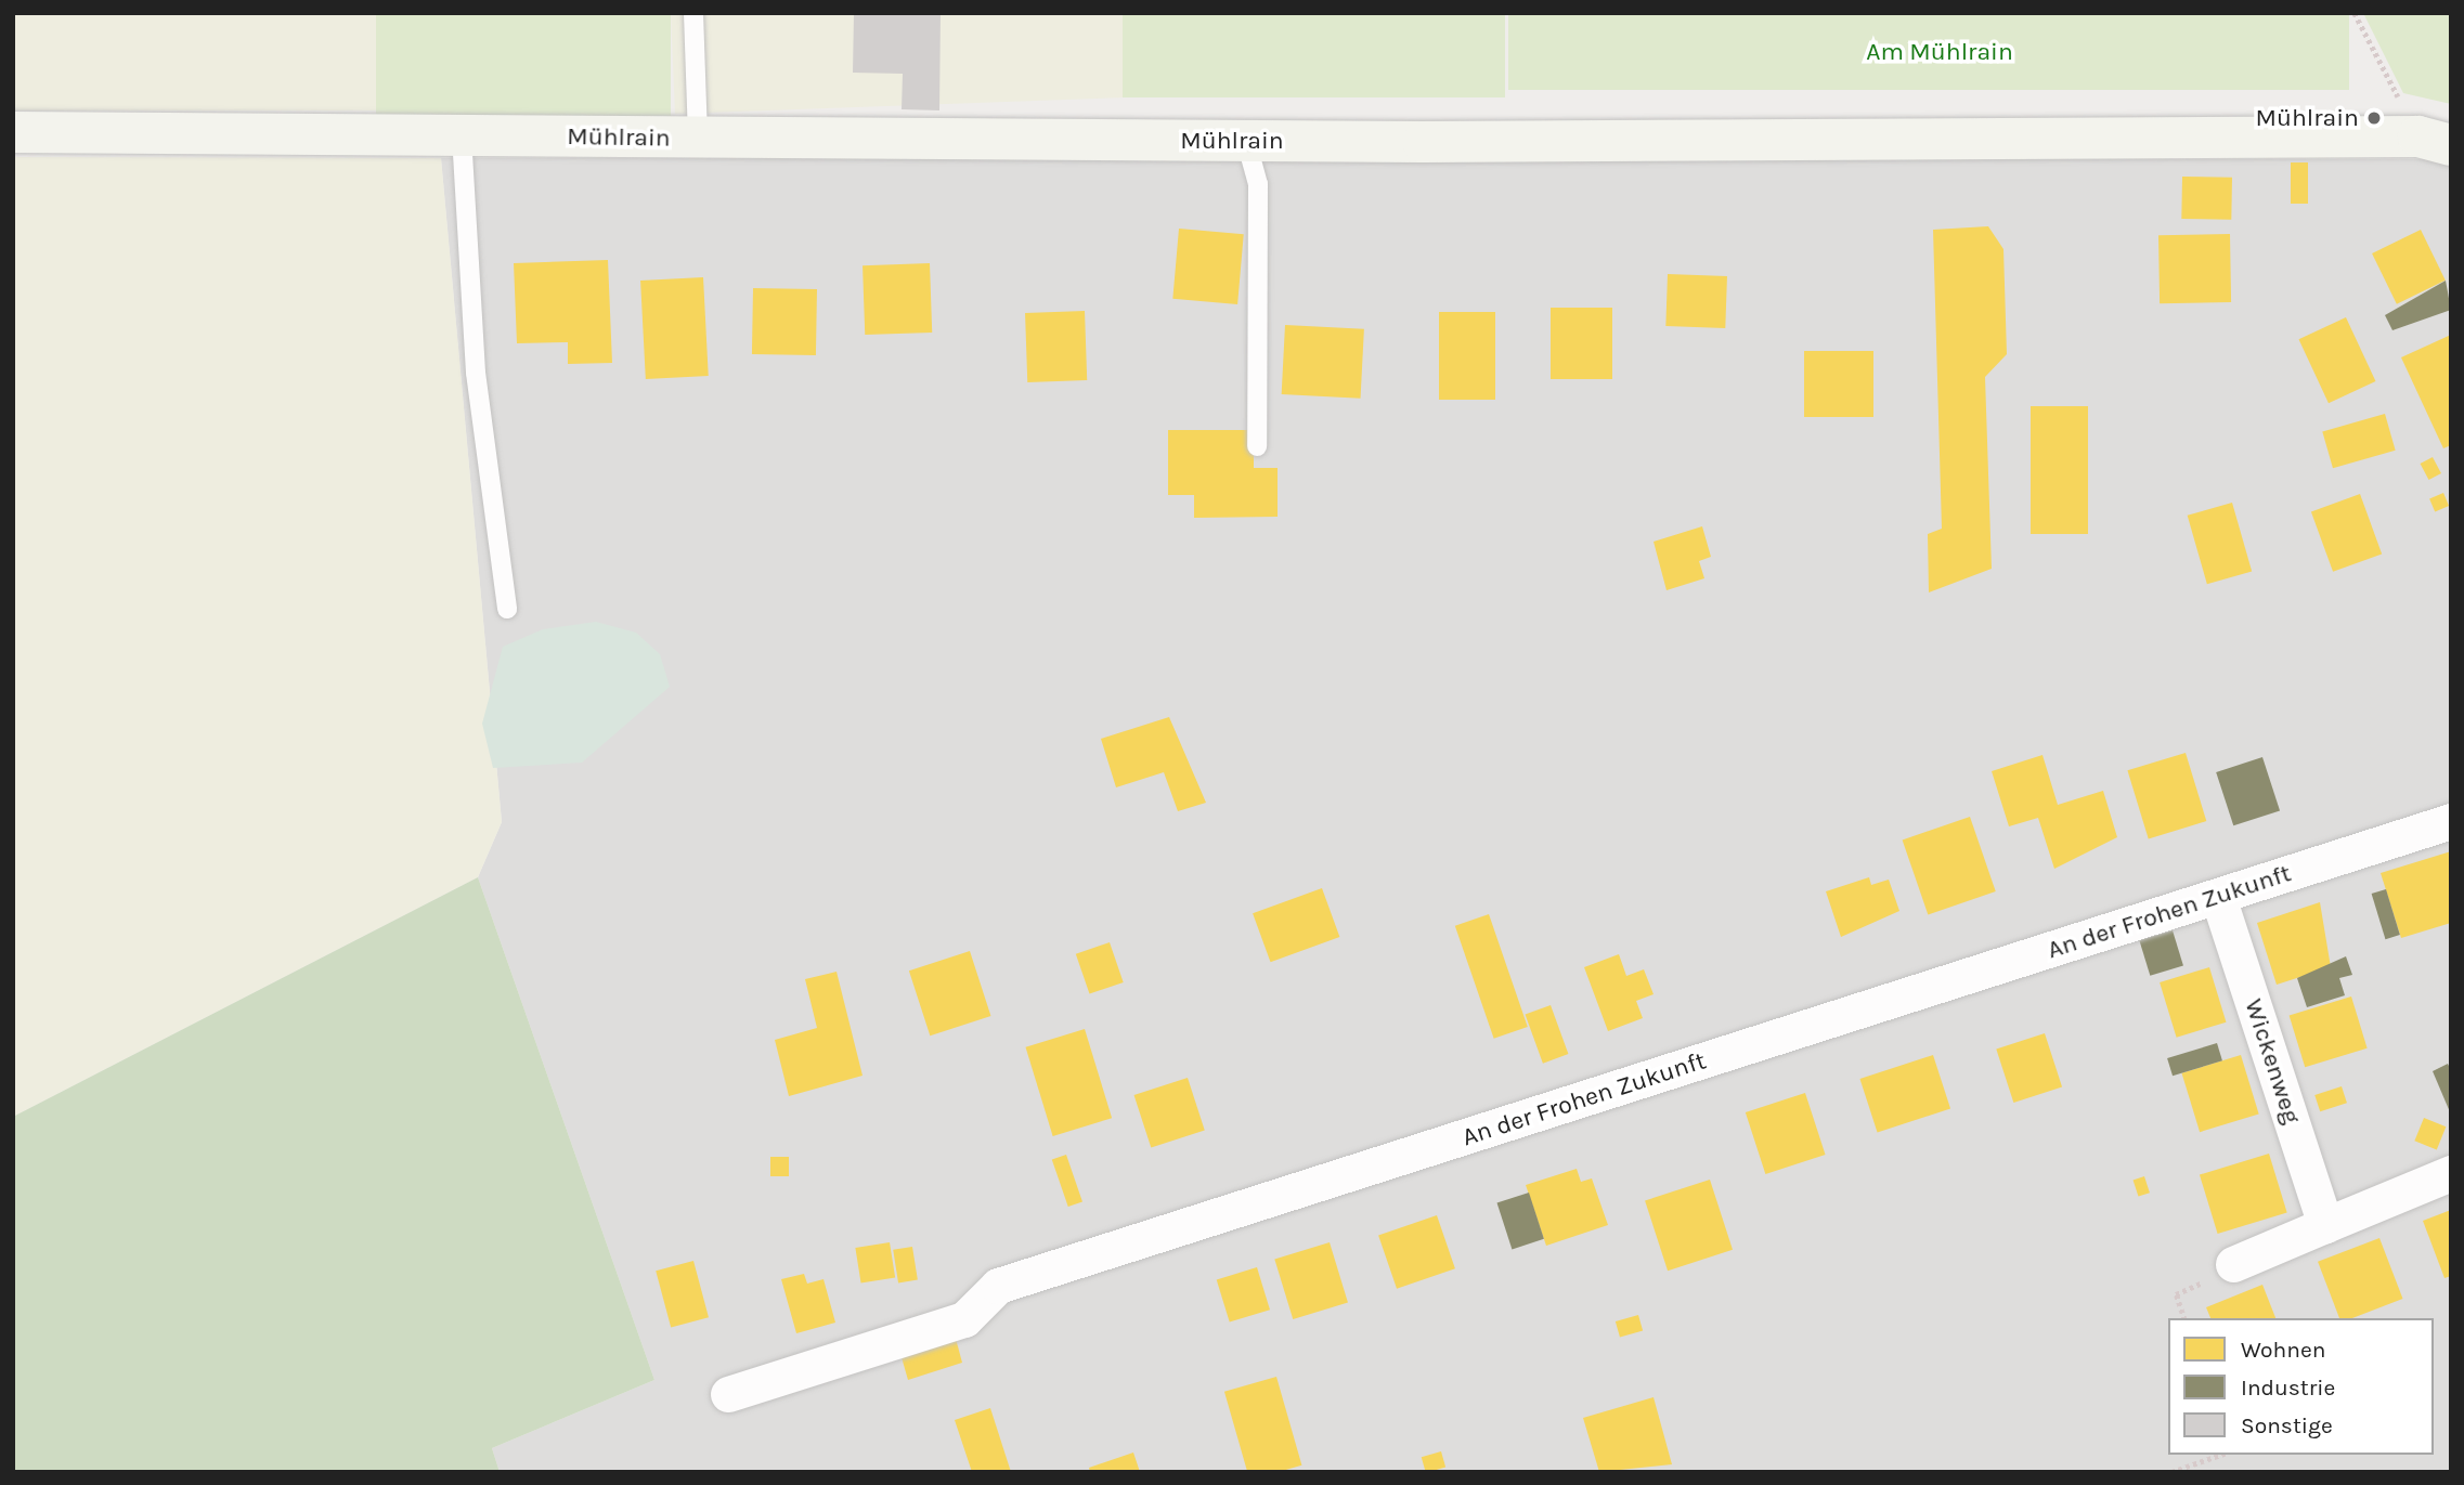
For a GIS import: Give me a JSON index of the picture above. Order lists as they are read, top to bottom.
{
  "streets": {
    "street": ["Mühlrain", "An der Frohen Zukunft", "Wickenweg"]
  },
  "crossings": [
    ["An der Frohen Zukunft", "Wickenweg"]
  ],
  "parks": ["Am Mühlrain"],
  "places": ["Mühlrain"],
  "legend": ["Wohnen", "Industrie", "Sonstige"]
}
